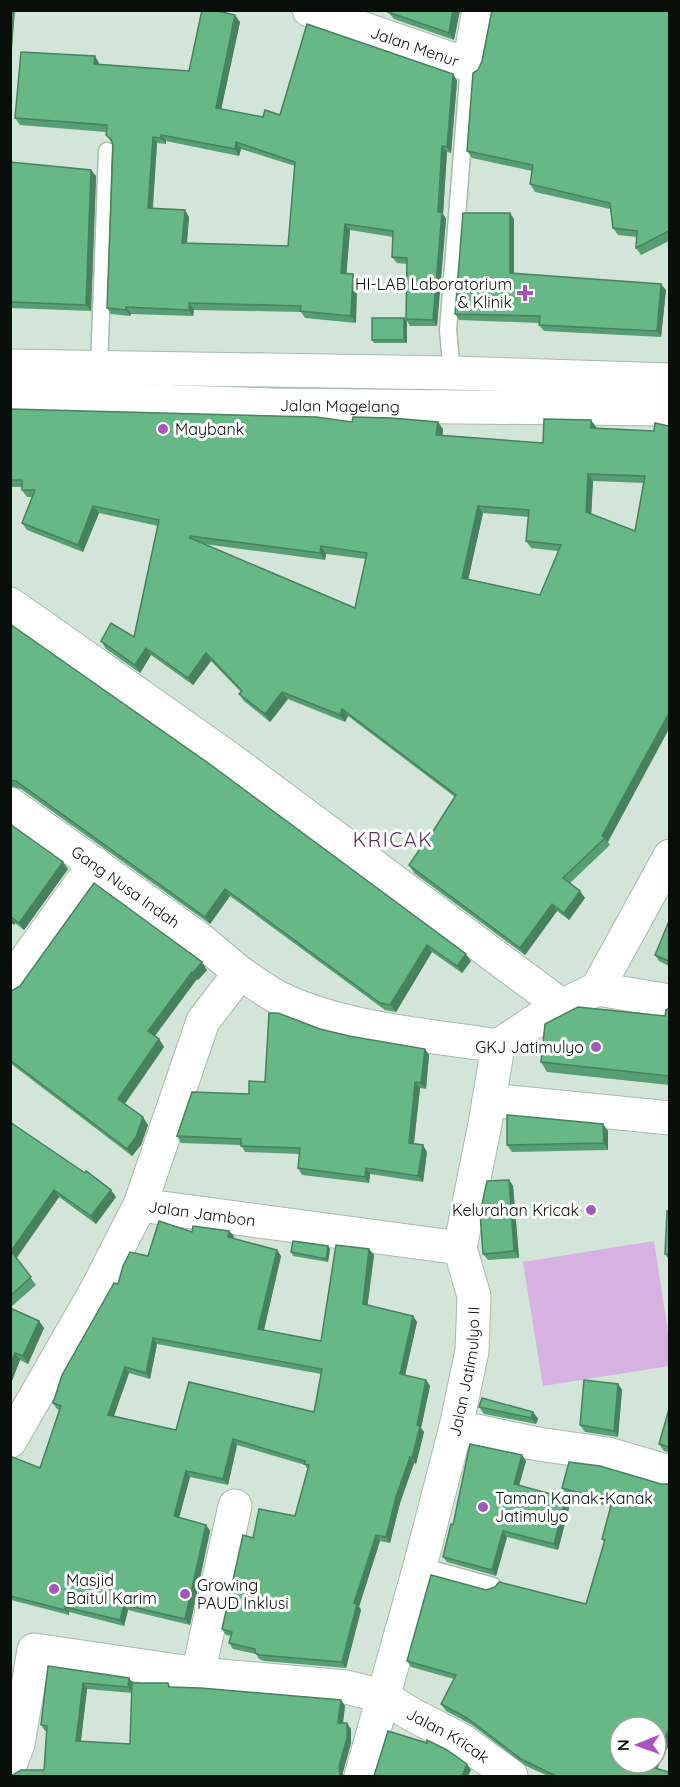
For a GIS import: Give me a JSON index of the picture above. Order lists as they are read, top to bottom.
{
  "streets": {
    "street": [
      "Jalan Menur",
      "Jalan Magelang",
      "Gang Nusa Indah",
      "Jalan Jambon",
      "Jalan Jatimulyo II",
      "Jalan Kricak"
    ]
  },
  "crossings": [
    ["Gang Nusa Indah", "Jalan Jatimulyo II"],
    ["Jalan Jambon", "Jalan Jatimulyo II"],
    ["Jalan Jatimulyo II", "Jalan Kricak"]
  ],
  "districts": ["KRICAK"],
  "places": {
    "health": ["HI-LAB Laboratorium & Klinik"],
    "other": [
      "Maybank",
      "GKJ Jatimulyo",
      "Kelurahan Kricak",
      "Taman Kanak-Kanak Jatimulyo",
      "Masjid Baitul Karim",
      "Growing PAUD Inklusi"
    ]
  },
  "north": "left"
}
